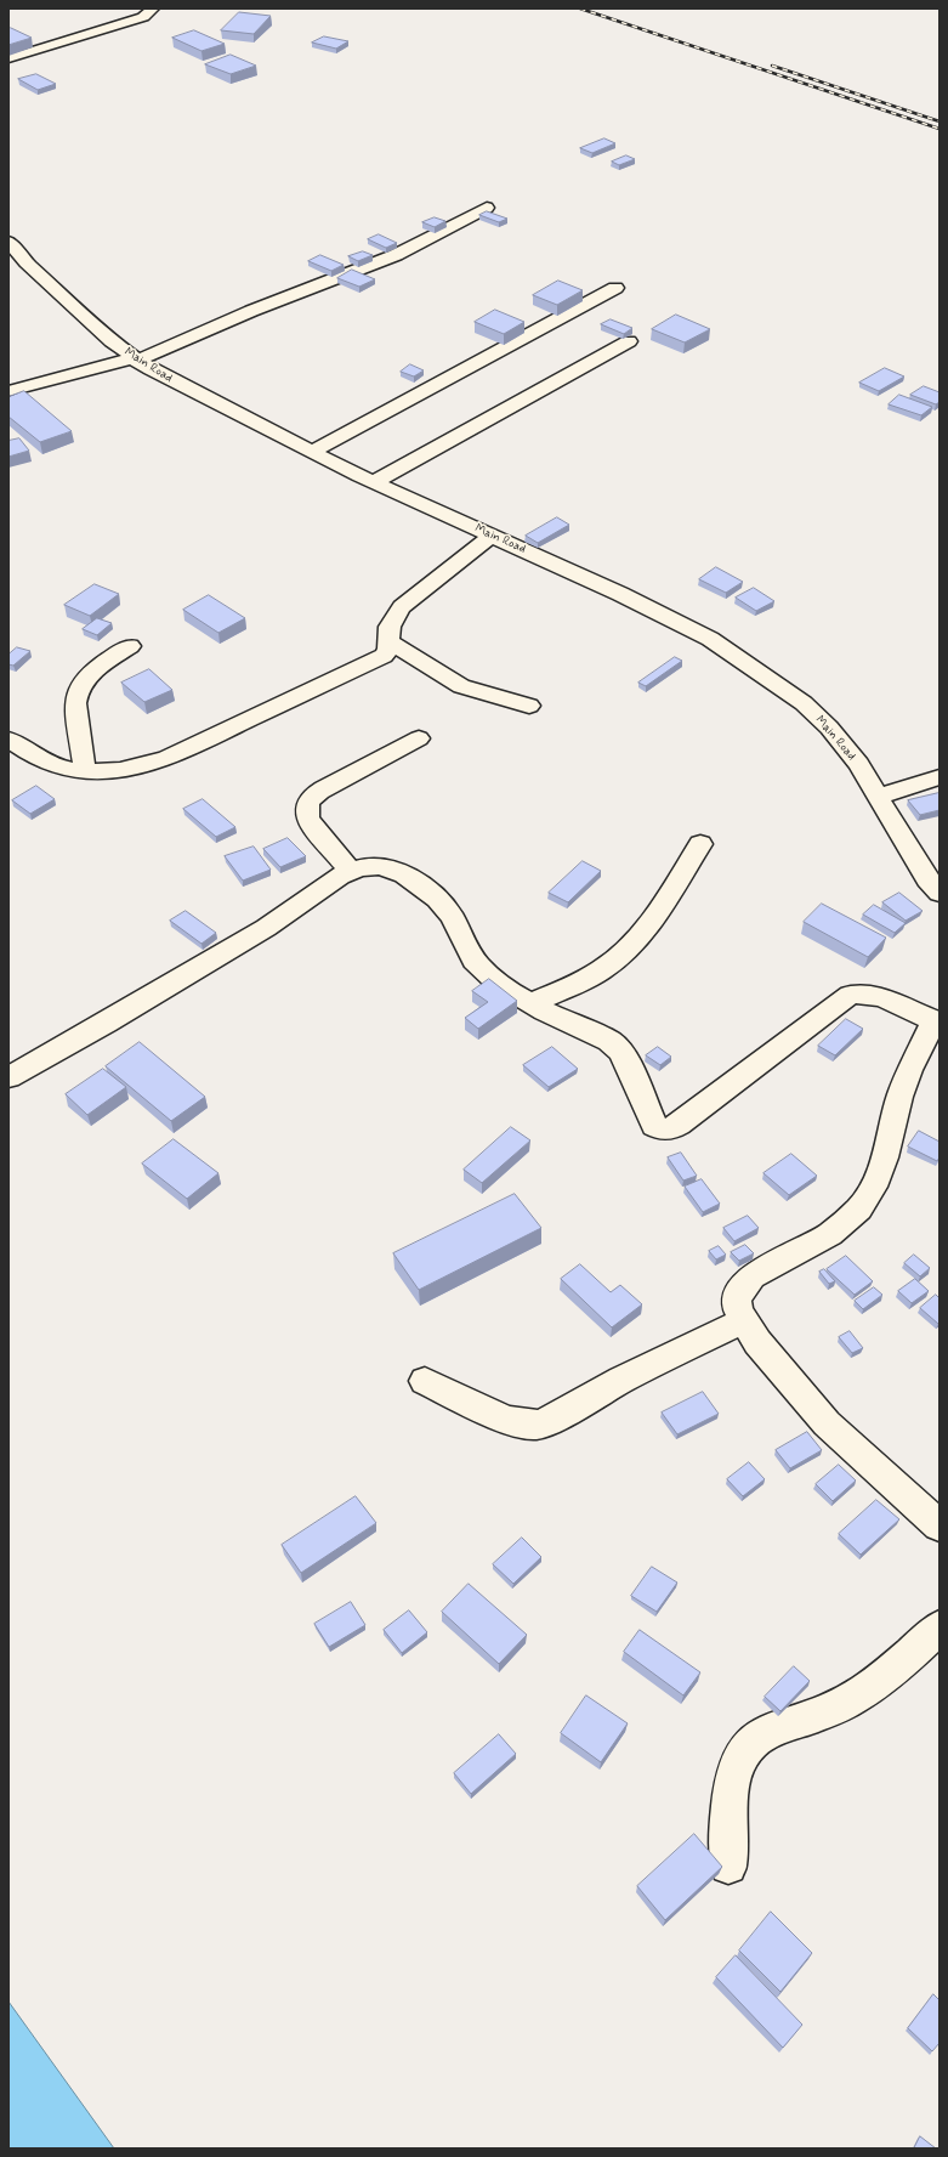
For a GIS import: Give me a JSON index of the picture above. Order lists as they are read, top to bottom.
{
  "streets": {
    "street": ["Main Road"]
  }
}
